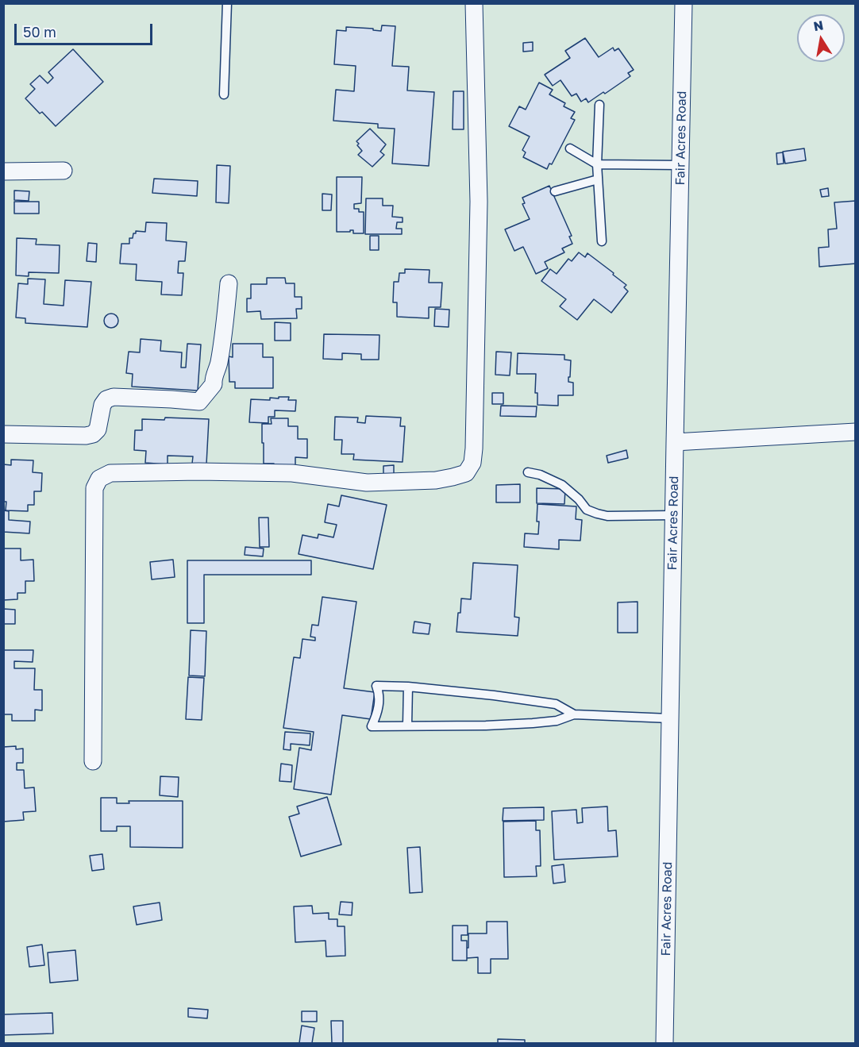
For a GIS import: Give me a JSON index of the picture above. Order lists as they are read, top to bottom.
{
  "streets": {
    "street": ["Fair Acres Road"]
  },
  "scale_bar": "50 m",
  "north": "top"
}
